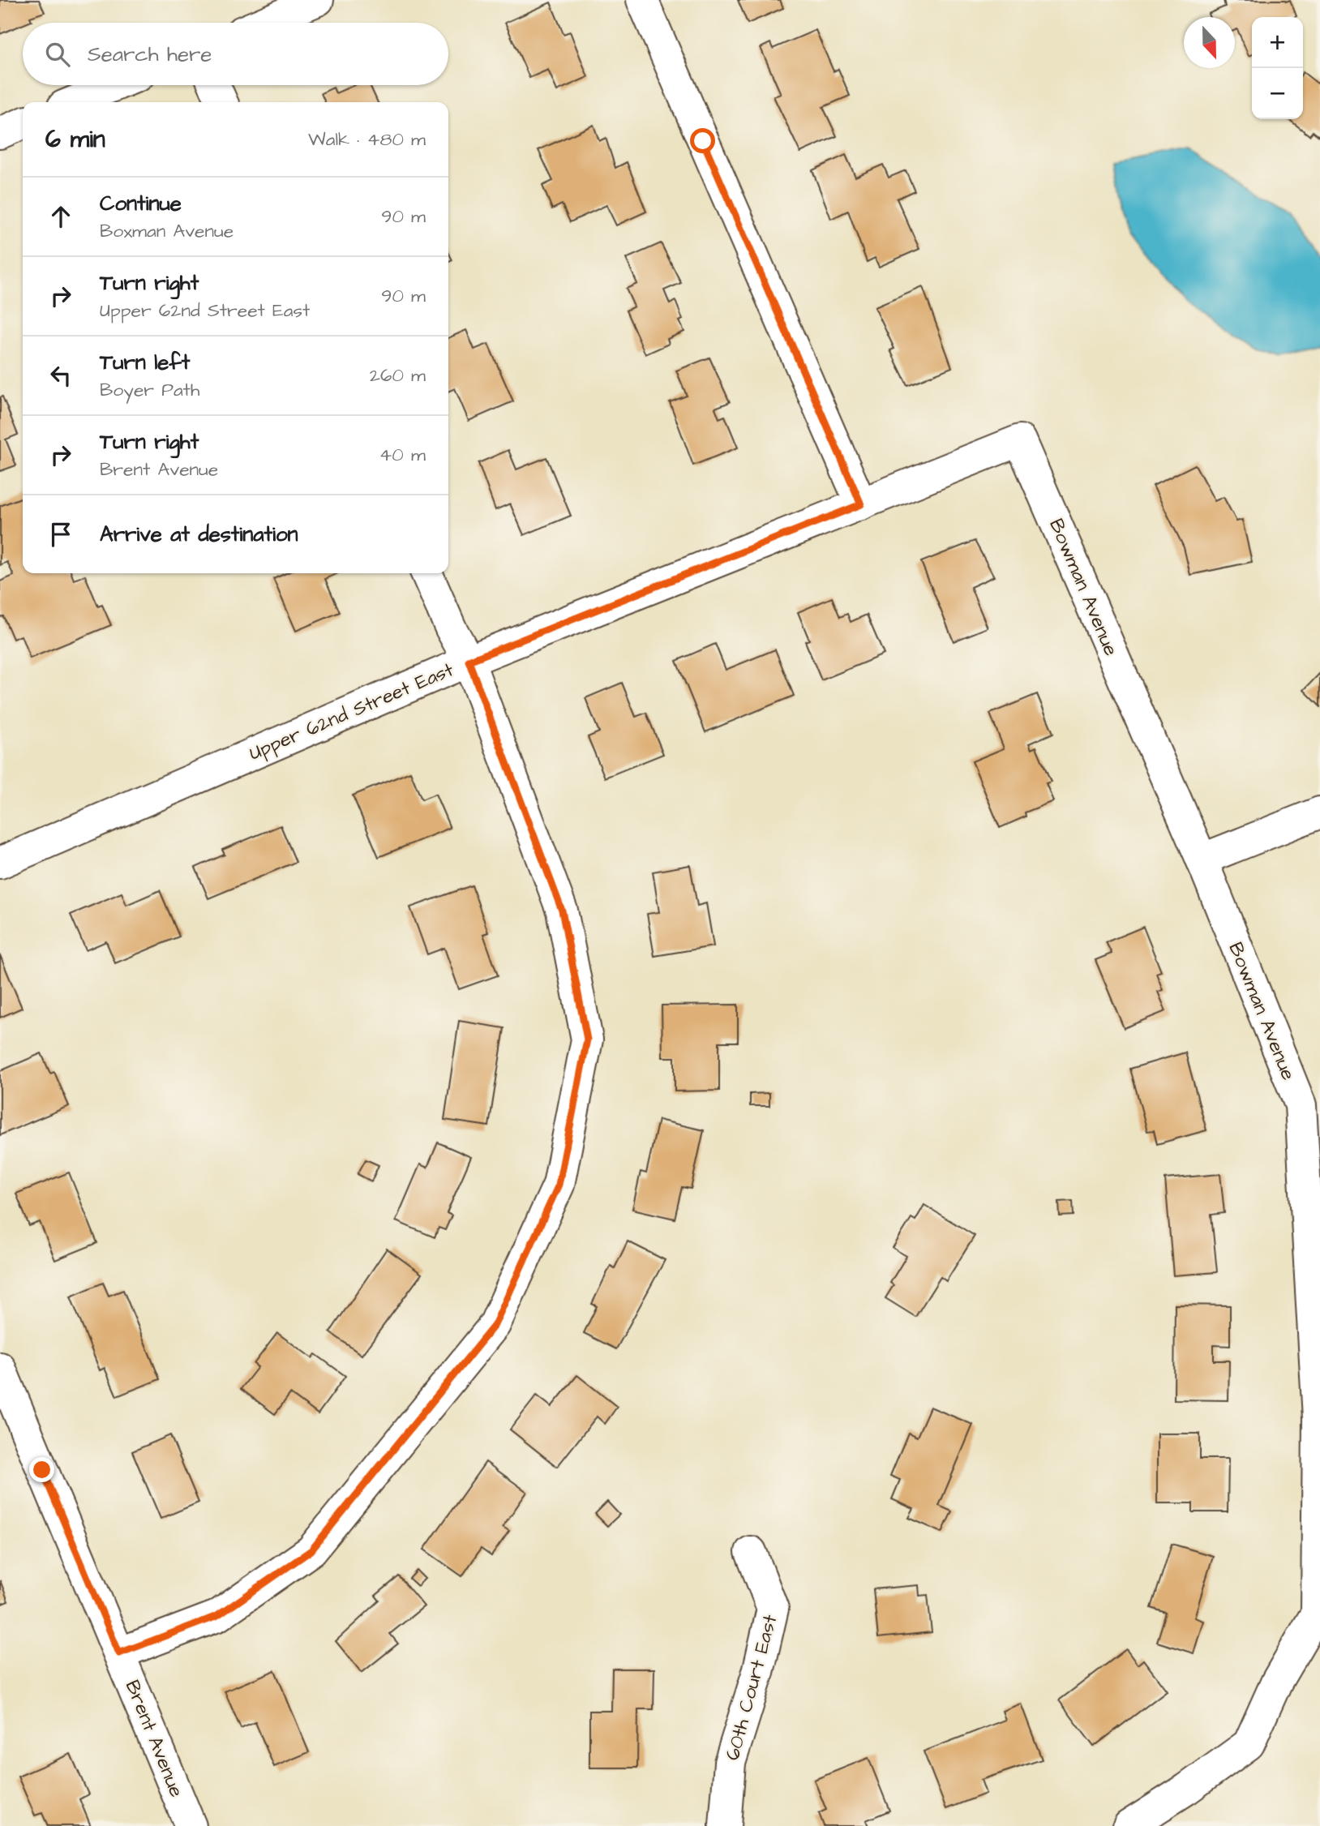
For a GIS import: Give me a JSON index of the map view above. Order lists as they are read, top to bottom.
{
  "streets": {
    "street": [
      "Bowman Avenue",
      "Upper 62nd Street East",
      "60th Court East",
      "Brent Avenue"
    ]
  },
  "crossings": [
    ["Bowman Avenue", "Upper 62nd Street East"]
  ],
  "north": "bottom",
  "page": {
    "map_buttons": ["+", "−"],
    "search": "Search here",
    "heading": ["6 min", "Walk · 480 m"],
    "list": [
      ["Continue", "Boxman Avenue", "90 m"],
      ["Turn right", "Upper 62nd Street East", "90 m"],
      ["Turn left", "Boyer Path", "260 m"],
      ["Turn right", "Brent Avenue", "40 m"],
      "Arrive at destination"
    ]
  }
}
